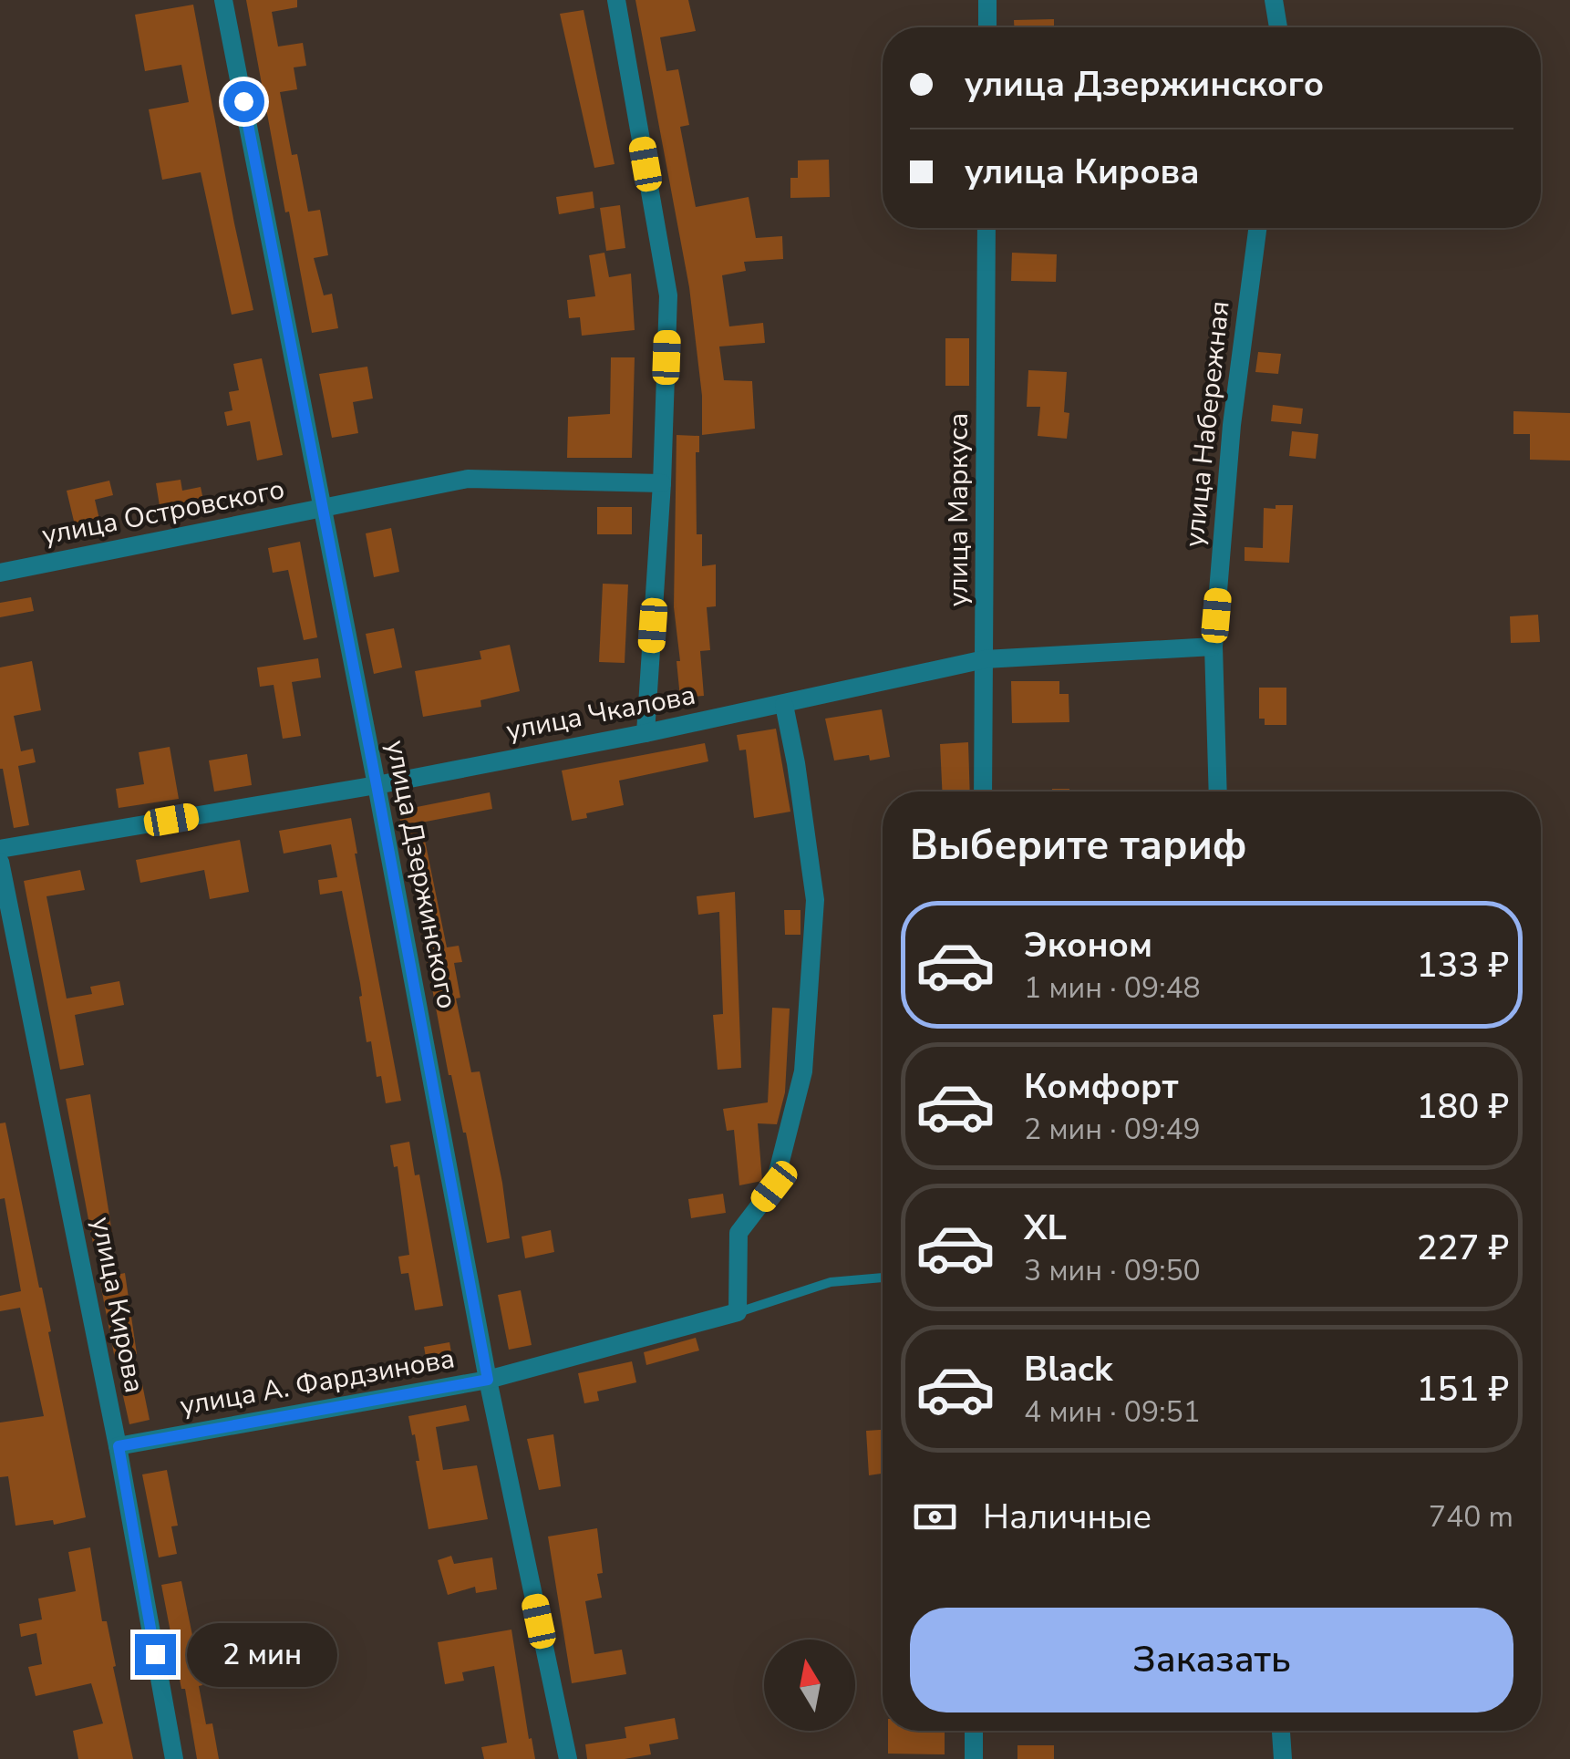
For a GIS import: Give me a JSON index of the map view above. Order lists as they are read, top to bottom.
{
  "streets": {
    "street": [
      "улица Набережная",
      "улица Маркуса",
      "улица Островского",
      "улица Чкалова",
      "улица Дзержинского",
      "улица Кирова",
      "улица А. Фардзинова"
    ]
  },
  "crossings": [
    ["улица Набережная", "улица Чкалова"],
    ["улица Маркуса", "улица Чкалова"],
    ["улица Островского", "улица Дзержинского"],
    ["улица Чкалова", "улица Дзержинского"],
    ["улица Дзержинского", "улица А. Фардзинова"],
    ["улица Кирова", "улица А. Фардзинова"]
  ],
  "north": "top",
  "page": {
    "banner": ["улица Дзержинского", "улица Кирова"],
    "heading": "Выберите тариф",
    "list": [
      {
        "name": "Эконом",
        "note": "1 мин · 09:48",
        "value": "133 ₽"
      },
      {
        "name": "Комфорт",
        "note": "2 мин · 09:49",
        "value": "180 ₽"
      },
      {
        "name": "XL",
        "note": "3 мин · 09:50",
        "value": "227 ₽"
      },
      {
        "name": "Black",
        "note": "4 мин · 09:51",
        "value": "151 ₽"
      }
    ],
    "pay": ["Наличные", "740 m"],
    "buttons": "Заказать",
    "bubble": "2 мин"
  }
}
